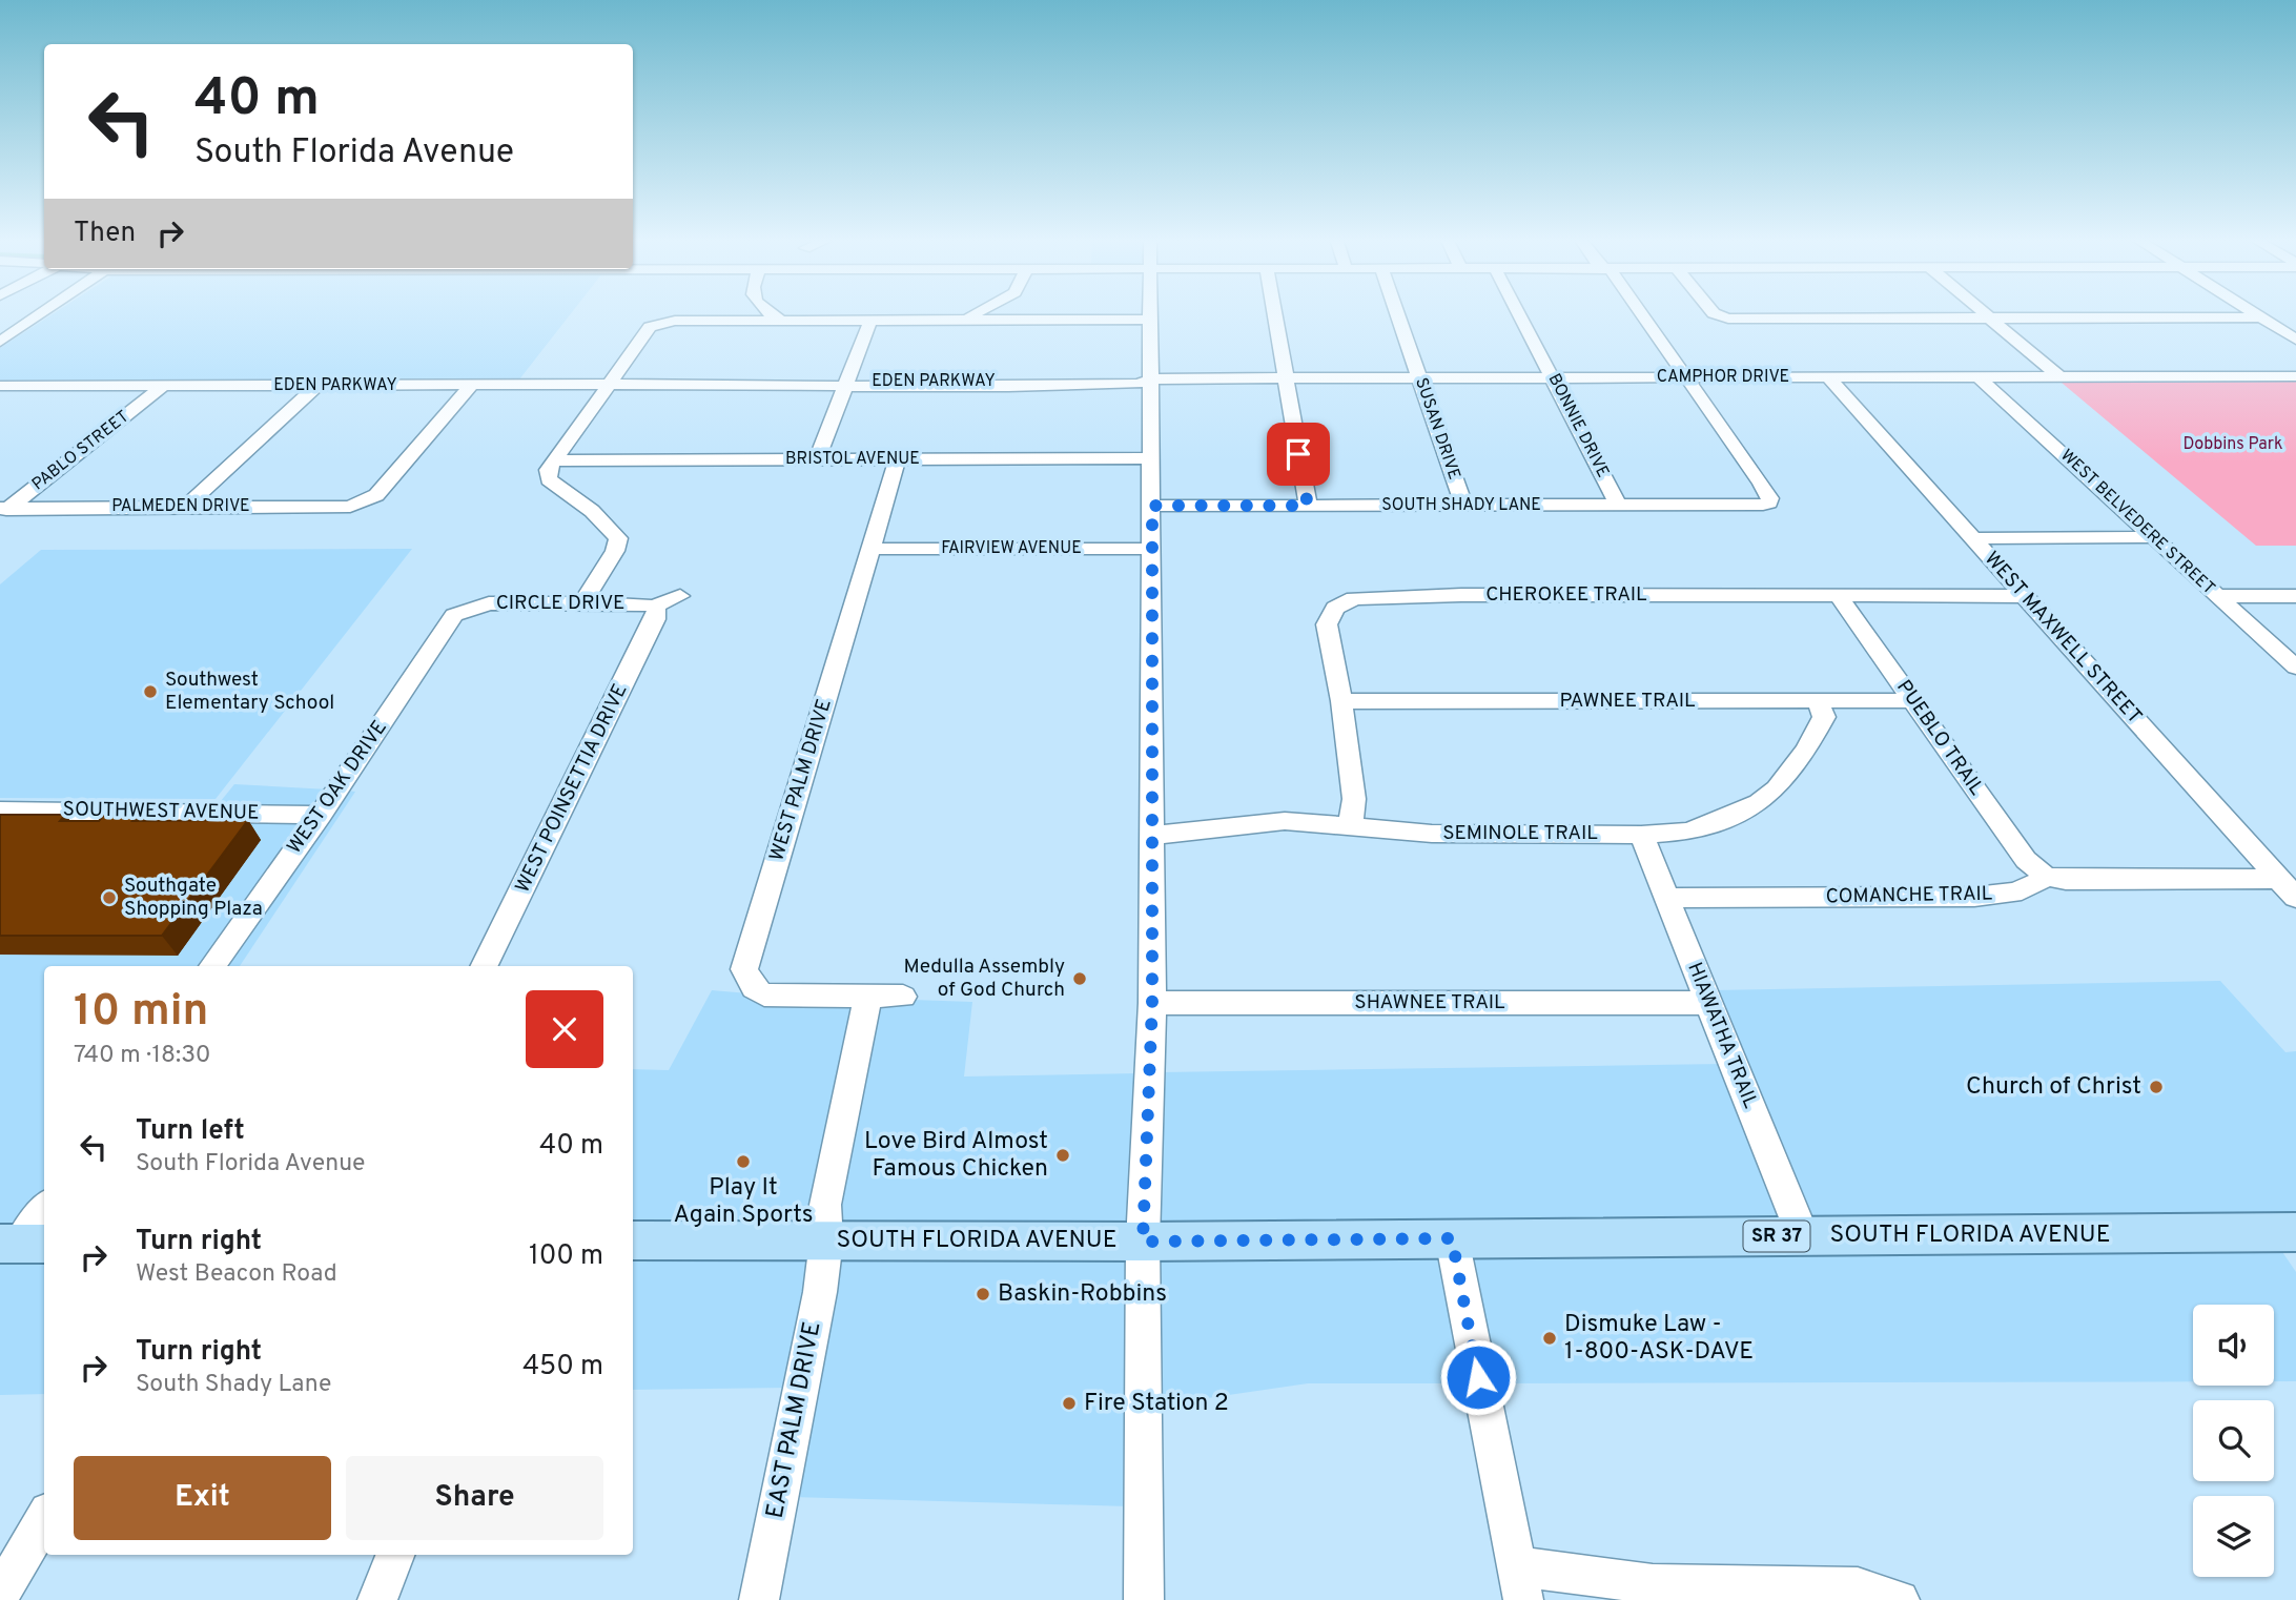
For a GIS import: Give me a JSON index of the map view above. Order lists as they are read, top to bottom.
{
  "streets": {
    "main road": ["SOUTH FLORIDA AVENUE", "SR 37"],
    "street": [
      "CAMPHOR DRIVE",
      "EDEN PARKWAY",
      "BONNIE DRIVE",
      "SUSAN DRIVE",
      "PABLO STREET",
      "BRISTOL AVENUE",
      "SOUTH SHADY LANE",
      "PALMEDEN DRIVE",
      "WEST BELVEDERE STREET",
      "FAIRVIEW AVENUE",
      "CHEROKEE TRAIL",
      "CIRCLE DRIVE",
      "WEST MAXWELL STREET",
      "PAWNEE TRAIL",
      "PUEBLO TRAIL",
      "WEST PALM DRIVE",
      "WEST OAK DRIVE",
      "WEST POINSETTIA DRIVE",
      "SOUTHWEST AVENUE",
      "SEMINOLE TRAIL",
      "COMANCHE TRAIL",
      "SHAWNEE TRAIL",
      "HIAWATHA TRAIL",
      "EAST PALM DRIVE"
    ]
  },
  "crossings": [
    ["CAMPHOR DRIVE", "EDEN PARKWAY"],
    ["CAMPHOR DRIVE", "BONNIE DRIVE"],
    ["CAMPHOR DRIVE", "SUSAN DRIVE"],
    ["CAMPHOR DRIVE", "WEST BELVEDERE STREET"],
    ["CAMPHOR DRIVE", "WEST MAXWELL STREET"],
    ["EDEN PARKWAY", "PABLO STREET"],
    ["EDEN PARKWAY", "PALMEDEN DRIVE"],
    ["BONNIE DRIVE", "SOUTH SHADY LANE"],
    ["SUSAN DRIVE", "SOUTH SHADY LANE"],
    ["PABLO STREET", "PALMEDEN DRIVE"],
    ["BRISTOL AVENUE", "WEST PALM DRIVE"],
    ["FAIRVIEW AVENUE", "WEST PALM DRIVE"],
    ["CHEROKEE TRAIL", "WEST MAXWELL STREET"],
    ["CHEROKEE TRAIL", "PAWNEE TRAIL"],
    ["CHEROKEE TRAIL", "PUEBLO TRAIL"],
    ["CHEROKEE TRAIL", "SEMINOLE TRAIL"],
    ["CIRCLE DRIVE", "WEST OAK DRIVE"],
    ["CIRCLE DRIVE", "WEST POINSETTIA DRIVE"],
    ["PAWNEE TRAIL", "PUEBLO TRAIL"],
    ["PAWNEE TRAIL", "SEMINOLE TRAIL"],
    ["PUEBLO TRAIL", "COMANCHE TRAIL"],
    ["WEST OAK DRIVE", "SOUTHWEST AVENUE"],
    ["SEMINOLE TRAIL", "HIAWATHA TRAIL"],
    ["COMANCHE TRAIL", "HIAWATHA TRAIL"],
    ["SHAWNEE TRAIL", "HIAWATHA TRAIL"],
    ["HIAWATHA TRAIL", "SOUTH FLORIDA AVENUE"],
    ["SOUTH FLORIDA AVENUE", "EAST PALM DRIVE"]
  ],
  "parks": ["Dobbins Park"],
  "places": [
    "Southwest Elementary School",
    "Southgate Shopping Plaza",
    "Medulla Assembly of God Church",
    "Church of Christ",
    "Love Bird Almost Famous Chicken",
    "Play It Again Sports",
    "Baskin-Robbins",
    "Dismuke Law - 1-800-ASK-DAVE",
    "Fire Station 2"
  ],
  "page": {
    "turn": ["40 m", "South Florida Avenue"],
    "then": "Then",
    "heading": ["10 min", "740 m · 18:30"],
    "list": [
      {
        "name": "Turn left",
        "note": "South Florida Avenue",
        "value": "40 m"
      },
      {
        "name": "Turn right",
        "note": "West Beacon Road",
        "value": "100 m"
      },
      {
        "name": "Turn right",
        "note": "South Shady Lane",
        "value": "450 m"
      }
    ],
    "buttons": ["Exit", "Share"]
  }
}
